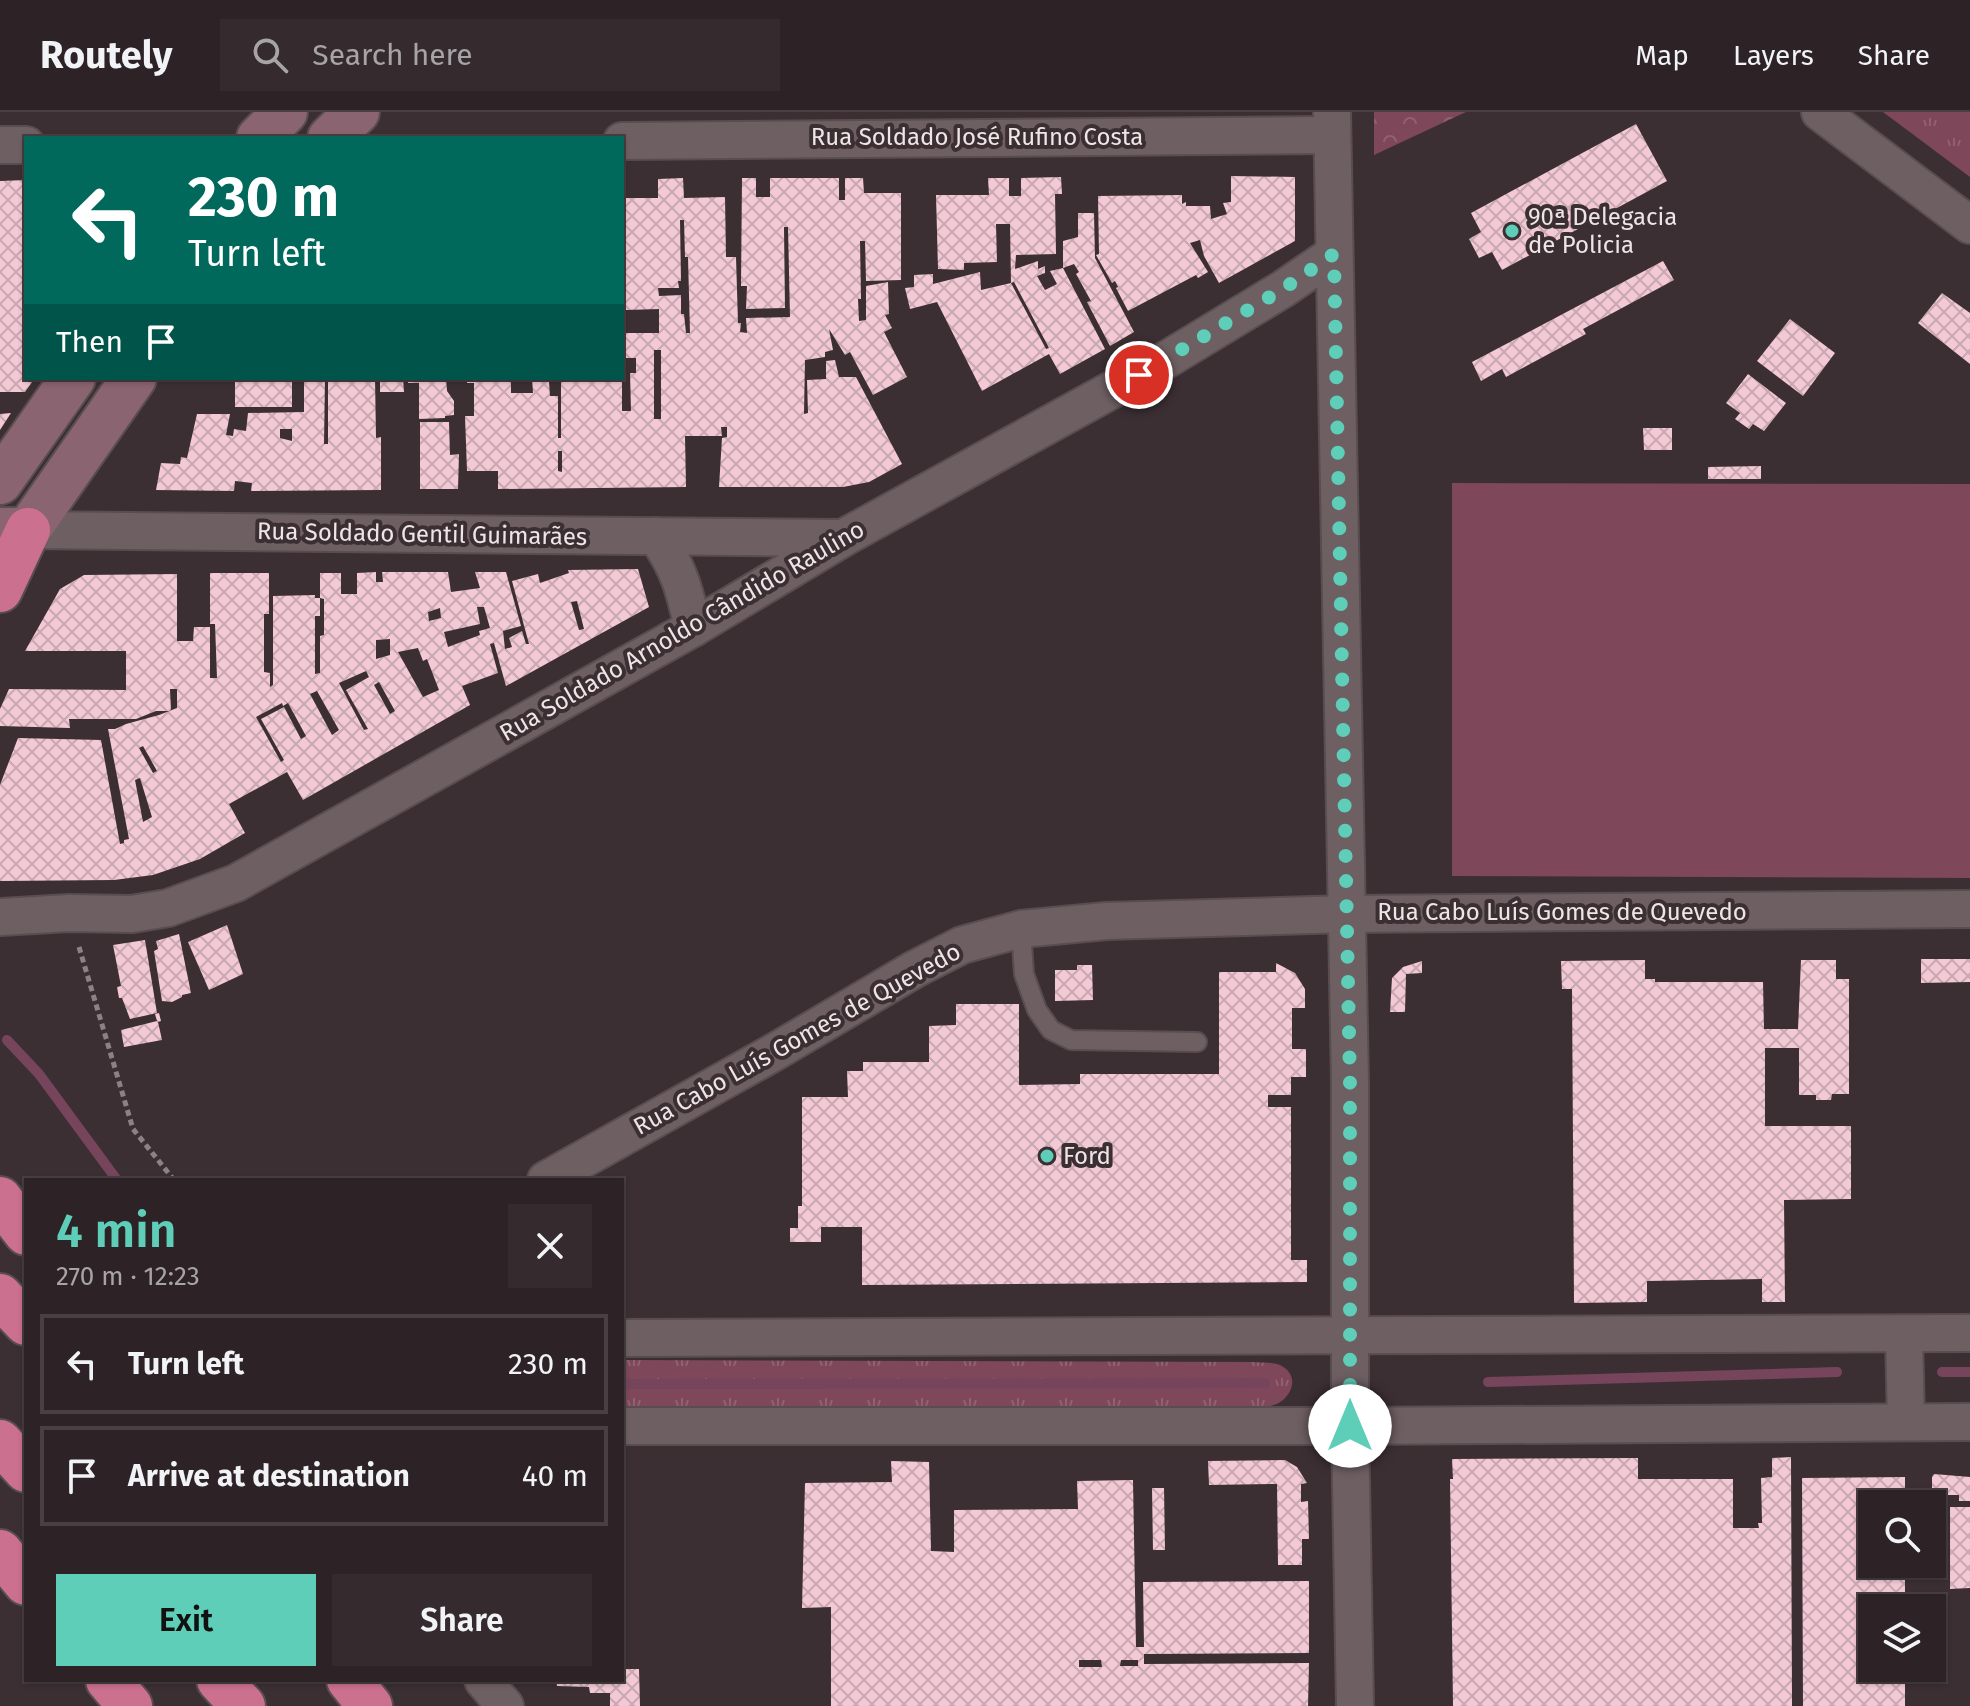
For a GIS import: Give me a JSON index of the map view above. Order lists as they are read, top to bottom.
{
  "streets": {
    "street": [
      "Rua Soldado José Rufino Costa",
      "Rua Soldado Gentil Guimarães",
      "Rua Soldado Arnoldo Cândido Raulino",
      "Rua Cabo Luís Gomes de Quevedo"
    ]
  },
  "crossings": [
    ["Rua Soldado Gentil Guimarães", "Rua Soldado Arnoldo Cândido Raulino"]
  ],
  "places": ["90ª Delegacia de Policia", "Ford"],
  "page": {
    "header": "Routely",
    "search": "Search here",
    "nav": ["Map", "Layers", "Share"],
    "turn": ["230 m", "Turn left"],
    "then": "Then",
    "heading": ["4 min", "270 m · 12:23"],
    "list": [
      {
        "name": "Turn left",
        "value": "230 m"
      },
      {
        "name": "Arrive at destination",
        "value": "40 m"
      }
    ],
    "buttons": ["Exit", "Share"]
  }
}
